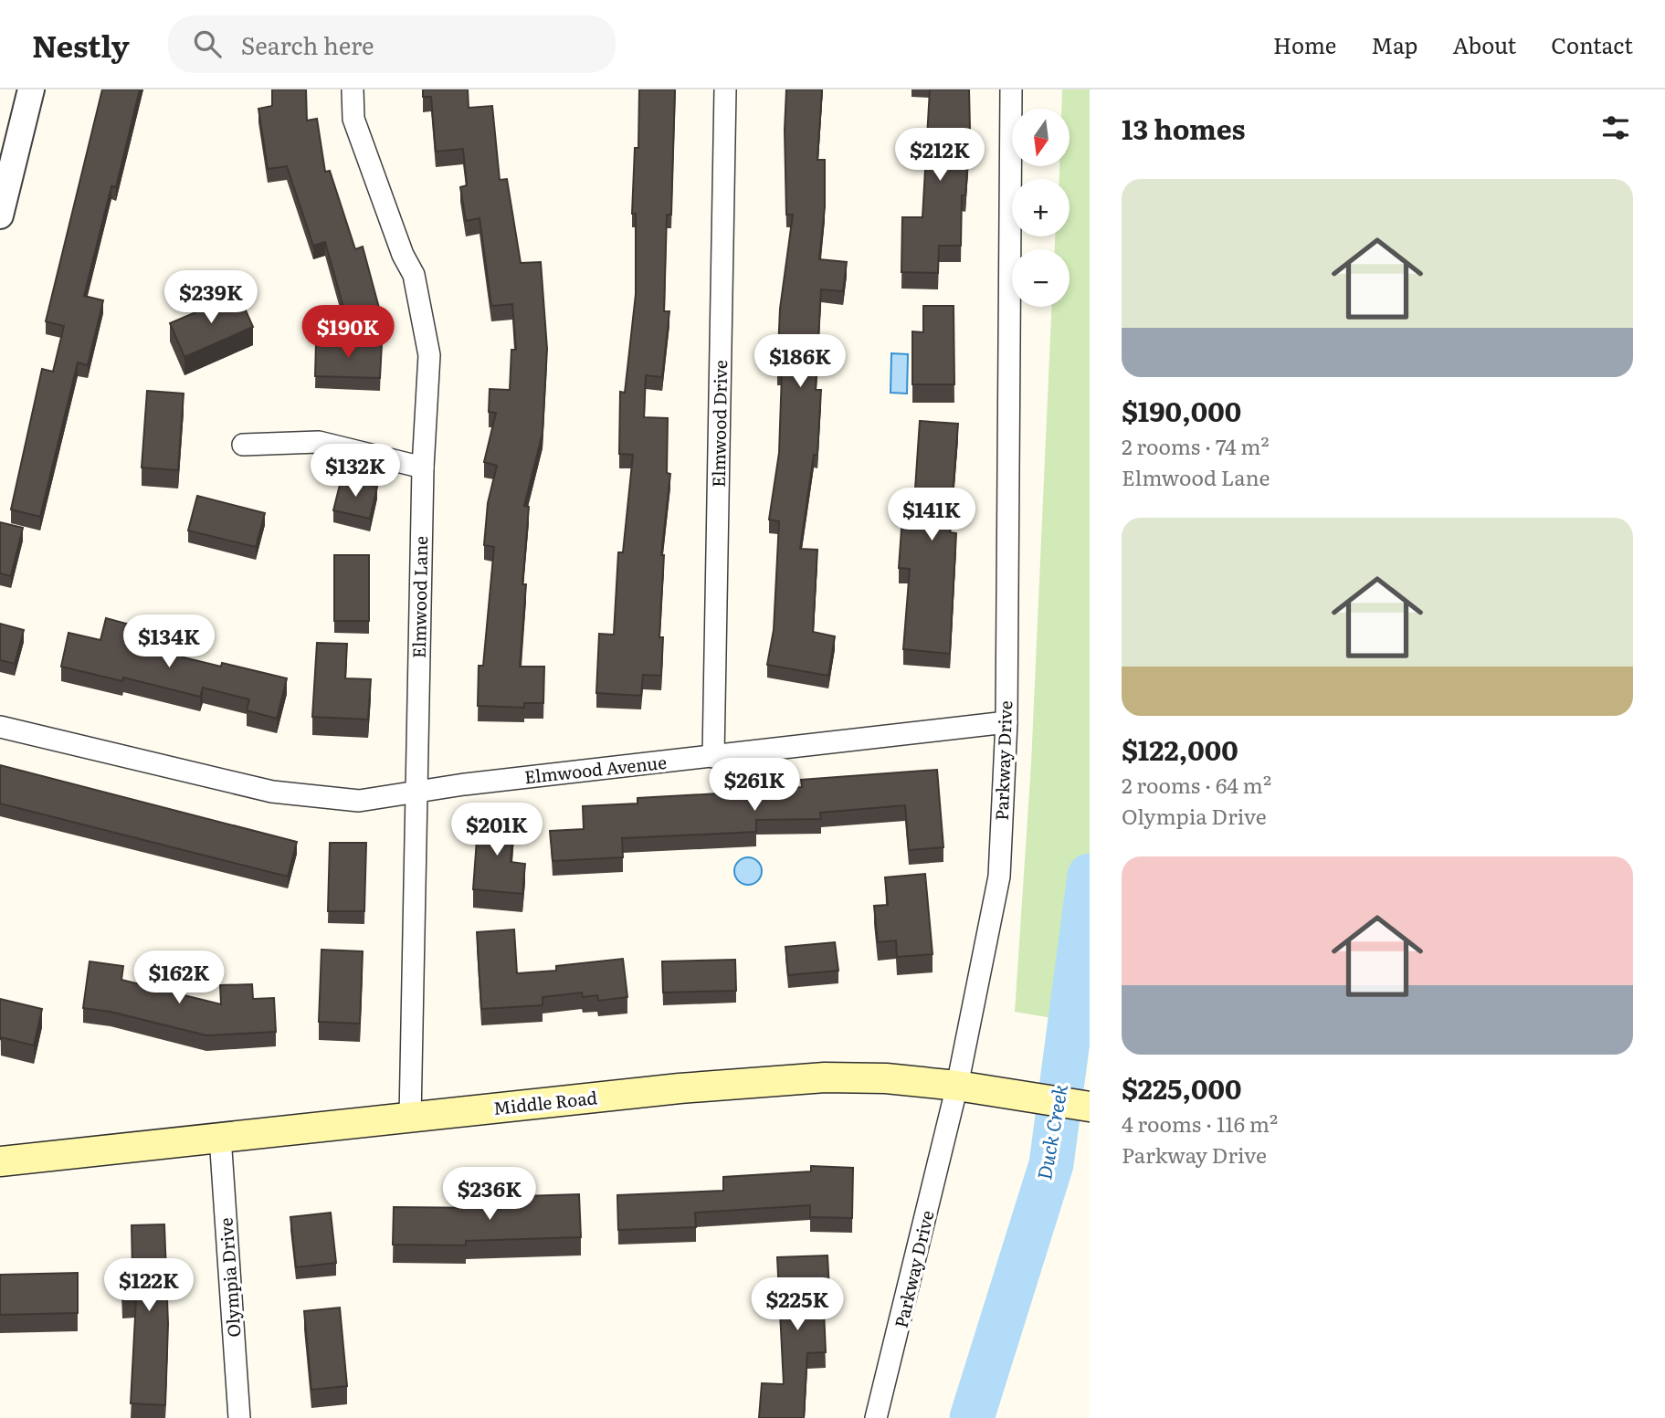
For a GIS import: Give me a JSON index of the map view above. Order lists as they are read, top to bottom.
{
  "streets": {
    "main road": ["Middle Road"],
    "street": [
      "Elmwood Drive",
      "Elmwood Lane",
      "Parkway Drive",
      "Elmwood Avenue",
      "Olympia Drive"
    ]
  },
  "crossings": [
    ["Elmwood Drive", "Elmwood Avenue"],
    ["Elmwood Lane", "Elmwood Avenue"],
    ["Elmwood Lane", "Middle Road"],
    ["Parkway Drive", "Elmwood Avenue"],
    ["Parkway Drive", "Middle Road"],
    ["Middle Road", "Olympia Drive"]
  ],
  "water": ["Duck Creek"],
  "north": "bottom",
  "page": {
    "header": "Nestly",
    "search": "Search here",
    "nav": [
      "Home",
      "Map",
      "About",
      "Contact"
    ],
    "heading": "13 homes",
    "map_buttons": ["+", "−"],
    "price": [
      "$212K",
      "$239K",
      "$190K",
      "$186K",
      "$132K",
      "$141K",
      "$134K",
      "$261K",
      "$201K",
      "$162K",
      "$236K",
      "$122K",
      "$225K"
    ],
    "list": [
      {
        "name": "$190,000",
        "note": "2 rooms · 74 m² · Elmwood Lane"
      },
      {
        "name": "$122,000",
        "note": "2 rooms · 64 m² · Olympia Drive"
      },
      {
        "name": "$225,000",
        "note": "4 rooms · 116 m² · Parkway Drive"
      }
    ]
  }
}
